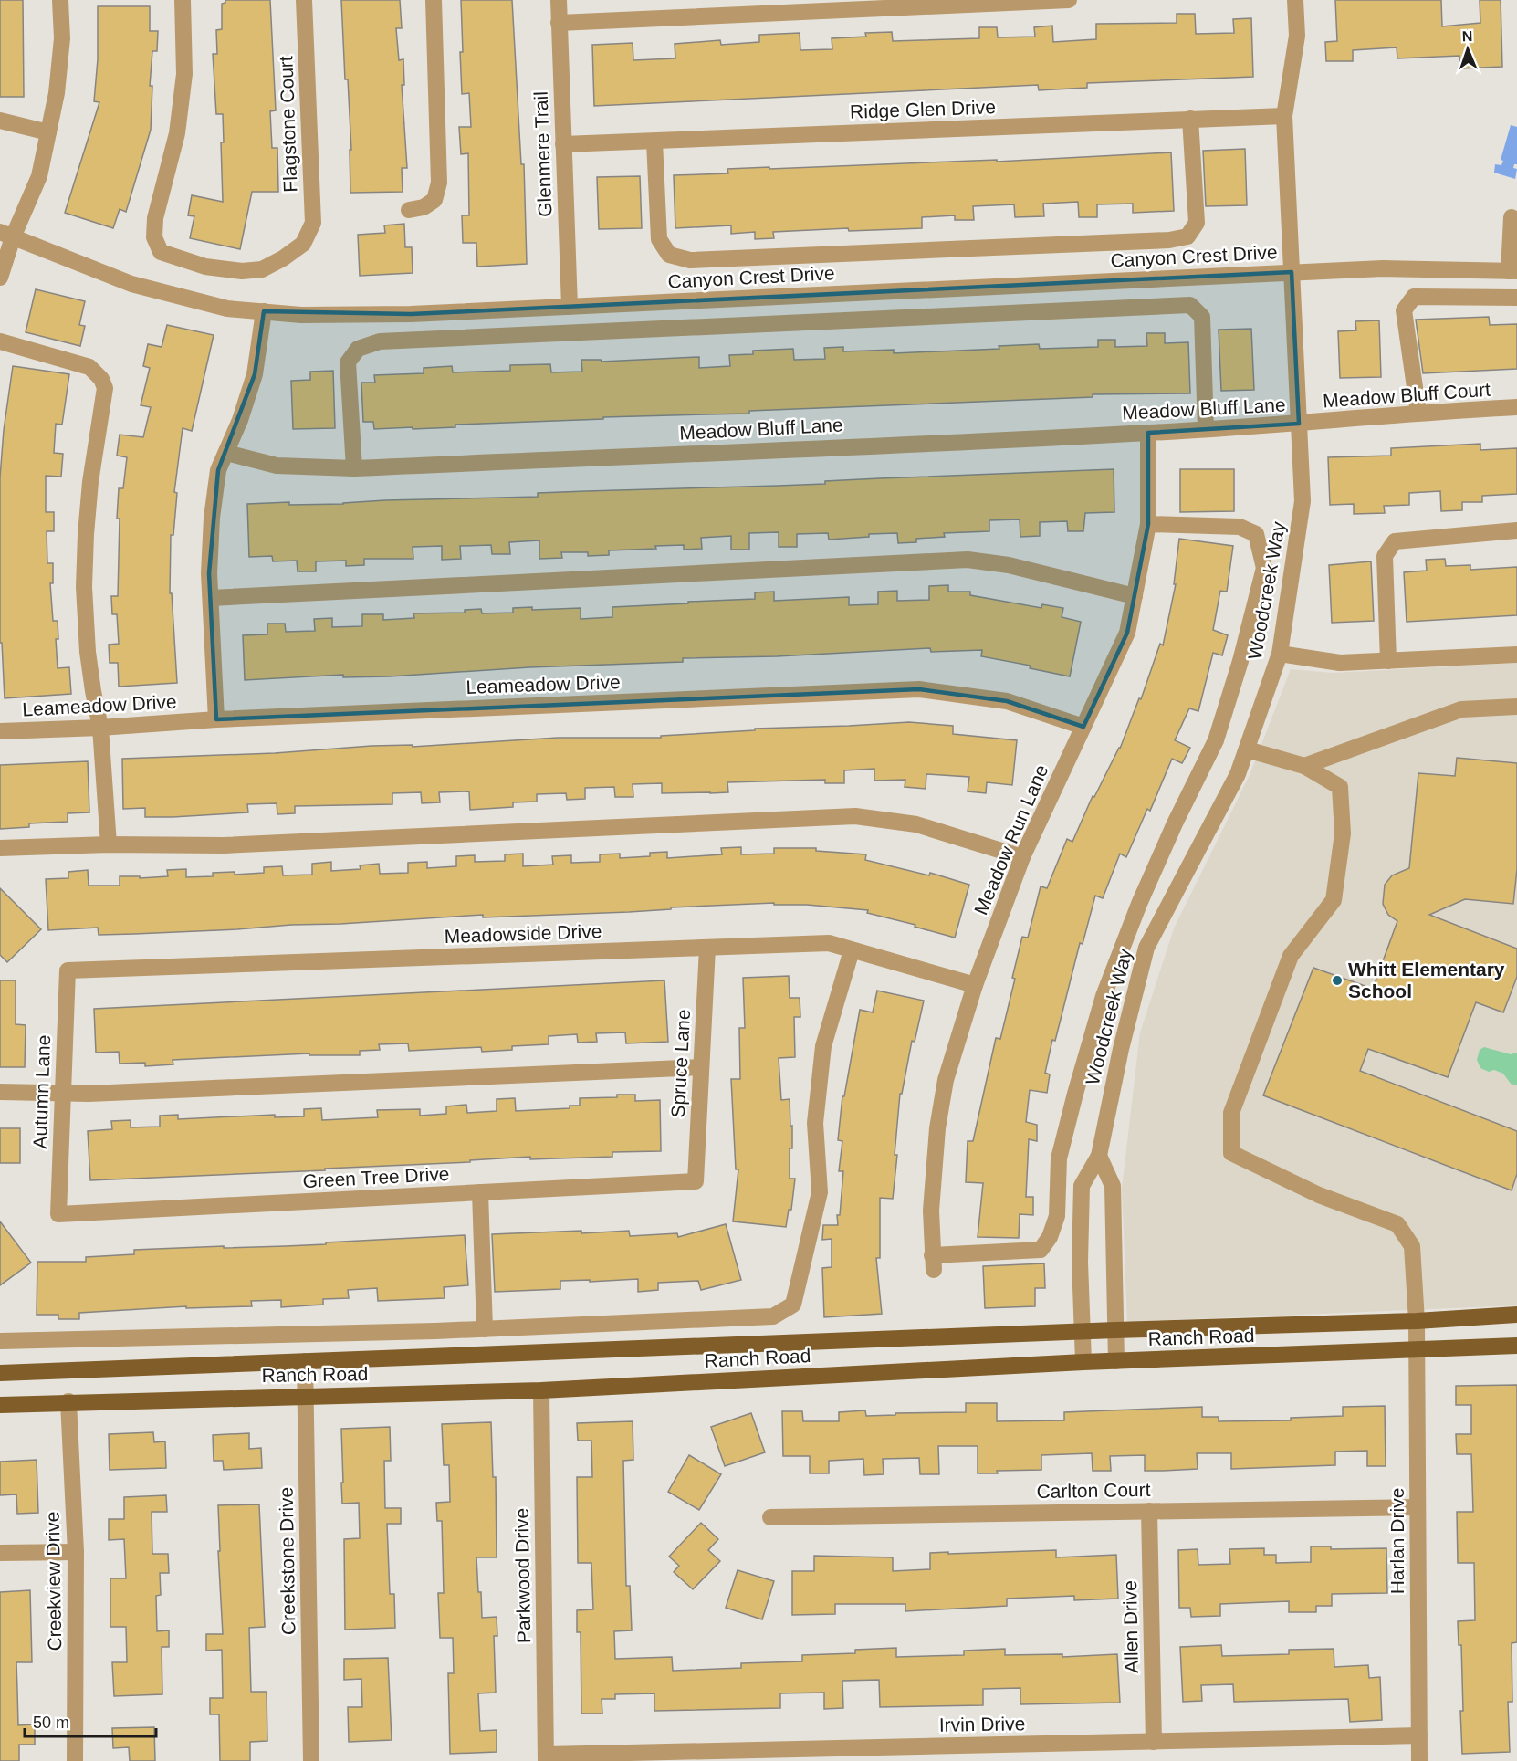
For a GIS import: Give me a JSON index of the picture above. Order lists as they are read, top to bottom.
{
  "streets": {
    "main road": ["Ranch Road"],
    "street": [
      "Ridge Glen Drive",
      "Flagstone Court",
      "Glenmere Trail",
      "Canyon Crest Drive",
      "Meadow Bluff Court",
      "Meadow Bluff Lane",
      "Woodcreek Way",
      "Leameadow Drive",
      "Meadow Run Lane",
      "Meadowside Drive",
      "Spruce Lane",
      "Autumn Lane",
      "Green Tree Drive",
      "Carlton Court",
      "Harlan Drive",
      "Creekstone Drive",
      "Parkwood Drive",
      "Creekview Drive",
      "Allen Drive",
      "Irvin Drive"
    ]
  },
  "crossings": [
    ["Ridge Glen Drive", "Glenmere Trail"],
    ["Ridge Glen Drive", "Woodcreek Way"],
    ["Glenmere Trail", "Canyon Crest Drive"],
    ["Canyon Crest Drive", "Woodcreek Way"],
    ["Meadow Bluff Court", "Meadow Bluff Lane"],
    ["Meadow Bluff Court", "Woodcreek Way"],
    ["Meadow Bluff Lane", "Woodcreek Way"],
    ["Meadow Bluff Lane", "Meadow Run Lane"],
    ["Woodcreek Way", "Ranch Road"],
    ["Leameadow Drive", "Meadow Run Lane"],
    ["Meadow Run Lane", "Meadowside Drive"],
    ["Meadowside Drive", "Spruce Lane"],
    ["Meadowside Drive", "Autumn Lane"],
    ["Spruce Lane", "Green Tree Drive"],
    ["Autumn Lane", "Green Tree Drive"],
    ["Ranch Road", "Harlan Drive"],
    ["Ranch Road", "Creekstone Drive"],
    ["Ranch Road", "Parkwood Drive"],
    ["Ranch Road", "Creekview Drive"],
    ["Carlton Court", "Harlan Drive"],
    ["Carlton Court", "Allen Drive"],
    ["Harlan Drive", "Irvin Drive"],
    ["Parkwood Drive", "Irvin Drive"],
    ["Allen Drive", "Irvin Drive"]
  ],
  "places": ["Whitt Elementary School"],
  "scale_bar": "50 m",
  "north": "top"
}
